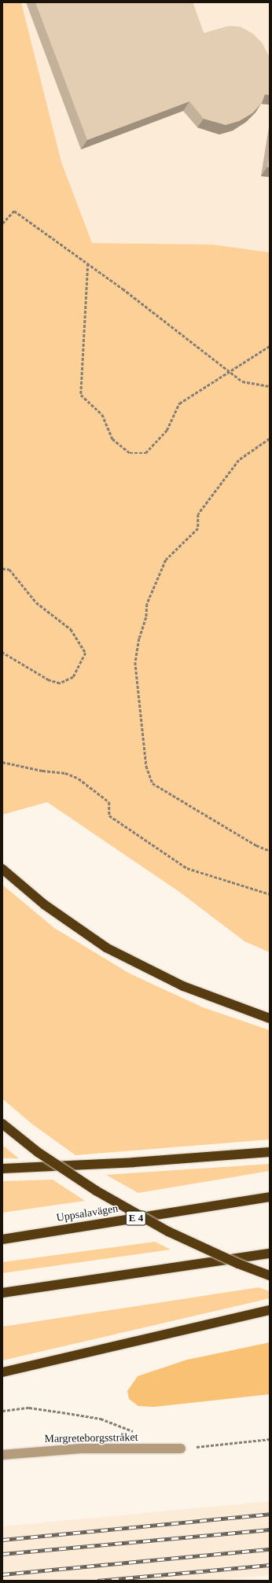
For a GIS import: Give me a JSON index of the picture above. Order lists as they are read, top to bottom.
{
  "streets": {
    "highway": ["Uppsalavägen", "E 4"],
    "street": ["Margreteborgsstråket"]
  }
}
